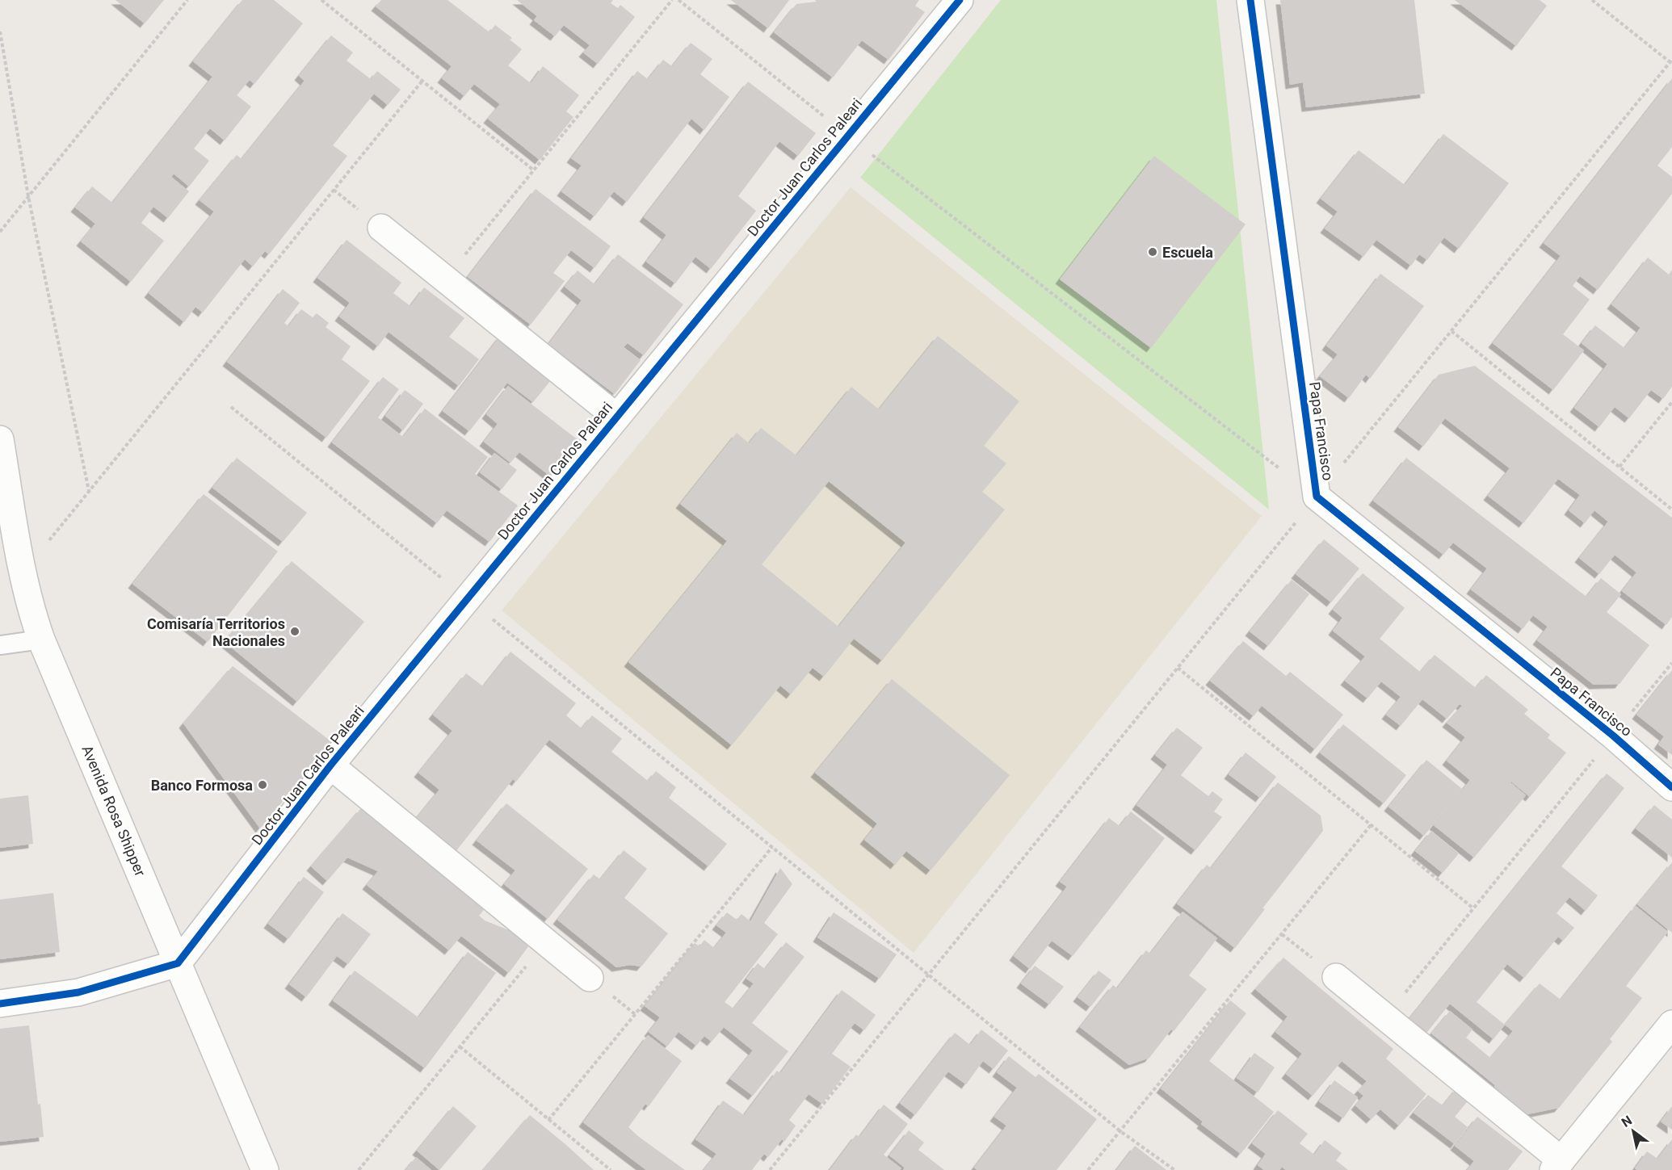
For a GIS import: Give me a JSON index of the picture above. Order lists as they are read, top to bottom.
{
  "streets": {
    "street": ["Doctor Juan Carlos Paleari", "Papa Francisco", "Avenida Rosa Shipper"]
  },
  "crossings": [
    ["Doctor Juan Carlos Paleari", "Avenida Rosa Shipper"]
  ],
  "places": ["Escuela", "Comisaría Territorios Nacionales", "Banco Formosa"],
  "north": "top left"
}
